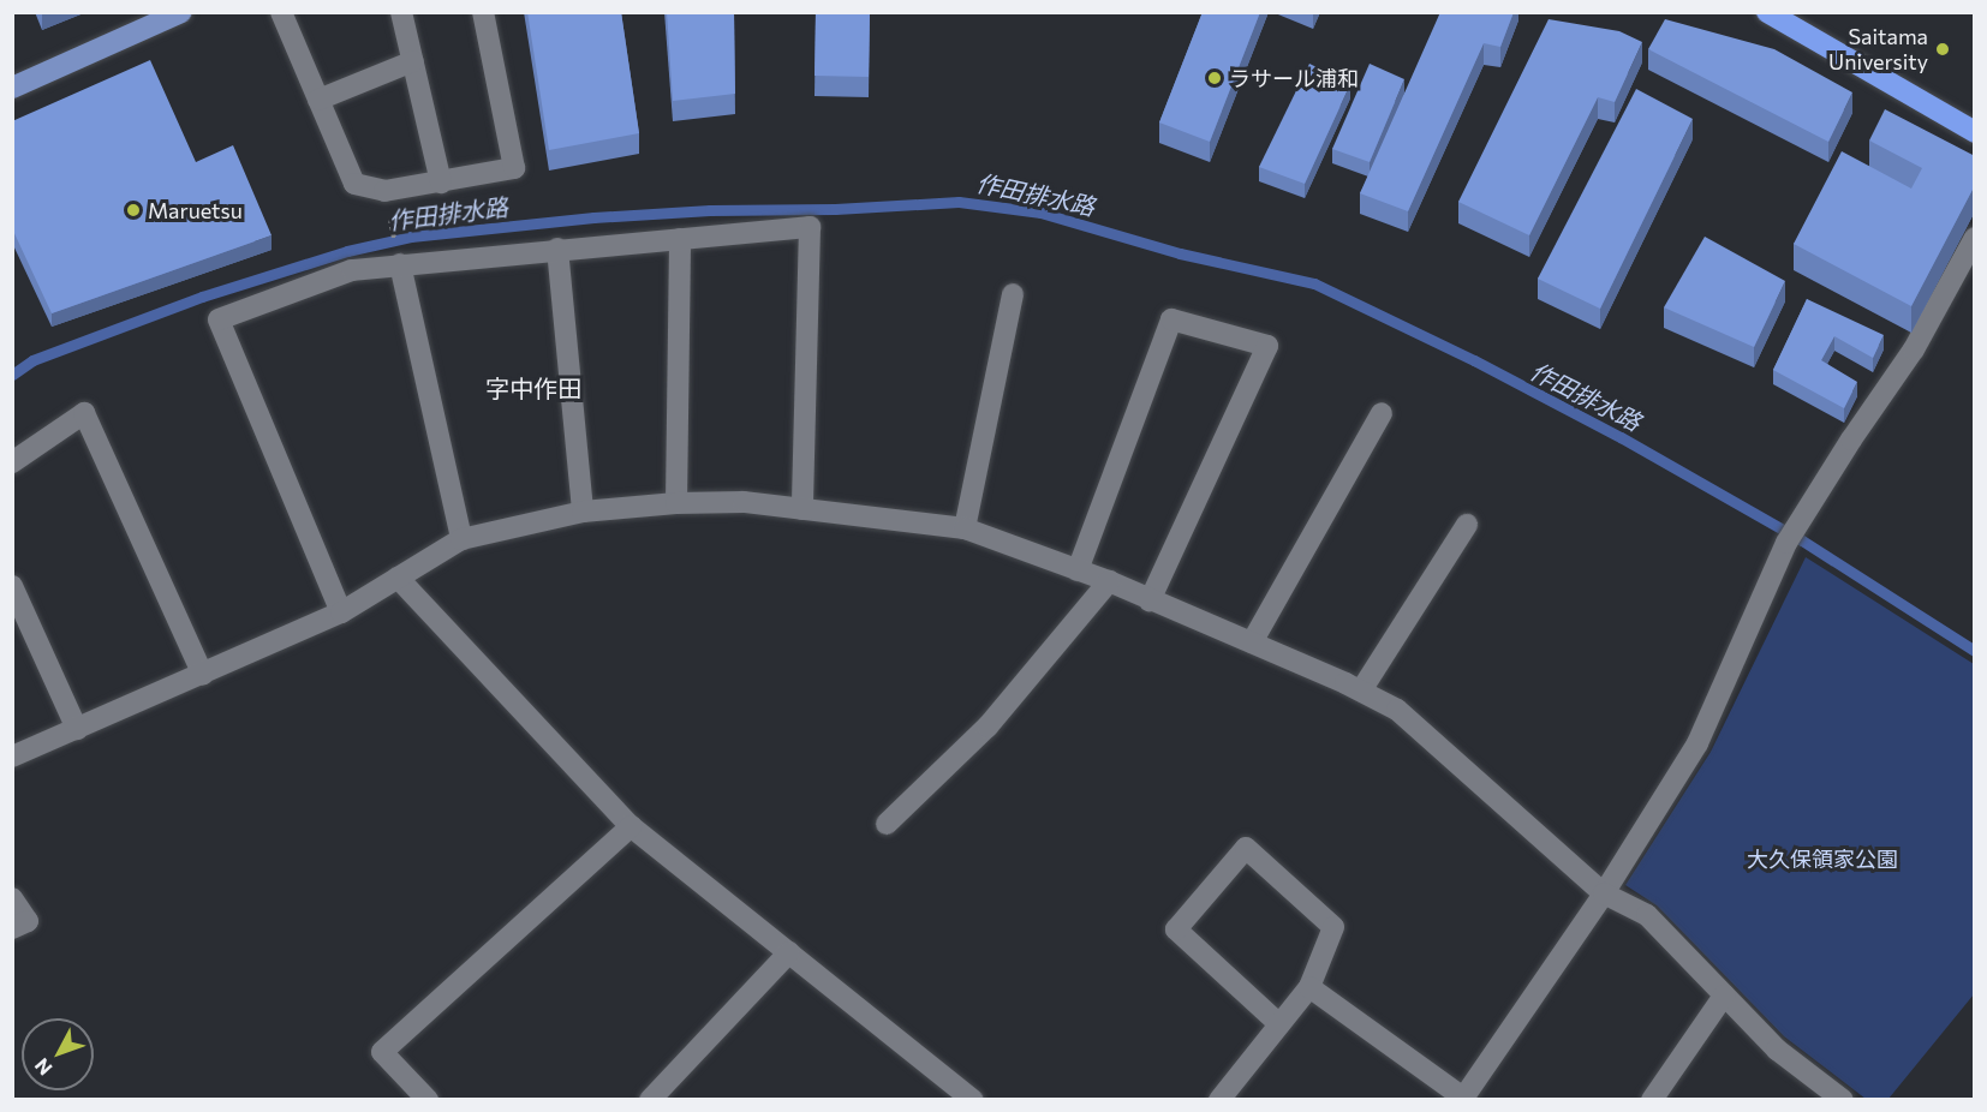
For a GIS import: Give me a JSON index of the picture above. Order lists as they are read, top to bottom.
{
  "districts": ["字中作田"],
  "water": ["作田排水路"],
  "parks": ["大久保領家公園"],
  "places": ["Saitama University", "ラサール浦和", "Maruetsu"],
  "north": "bottom left"
}
